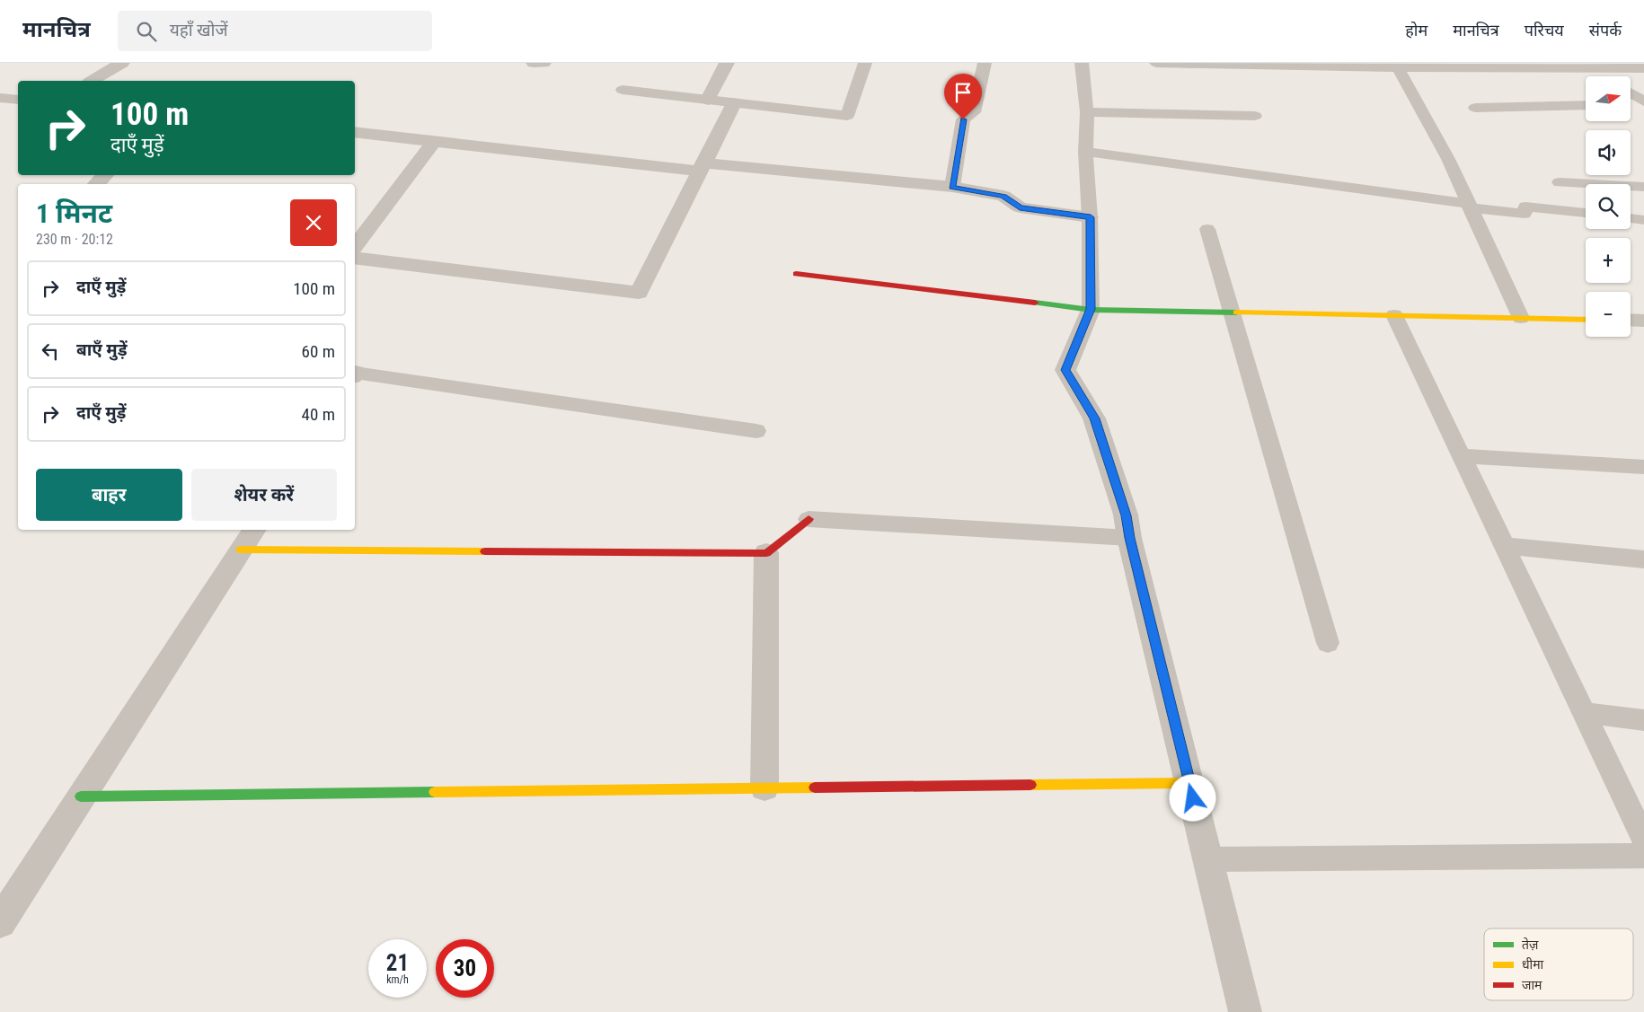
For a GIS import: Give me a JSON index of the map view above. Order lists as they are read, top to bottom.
{
  "legend": ["तेज़", "धीमा", "जाम"],
  "north": "right",
  "page": {
    "header": "मानचित्र",
    "search": "यहाँ खोजें",
    "nav": [
      "होम",
      "मानचित्र",
      "परिचय",
      "संपर्क"
    ],
    "map_buttons": ["+", "−"],
    "turn": ["100 m", "दाएँ मुड़ें"],
    "heading": ["1 मिनट", "230 m · 20:12"],
    "list": [
      {
        "name": "दाएँ मुड़ें",
        "value": "100 m"
      },
      {
        "name": "बाएँ मुड़ें",
        "value": "60 m"
      },
      {
        "name": "दाएँ मुड़ें",
        "value": "40 m"
      }
    ],
    "buttons": ["बाहर", "शेयर करें"],
    "speed": "21 km/h",
    "limit": "30"
  }
}
